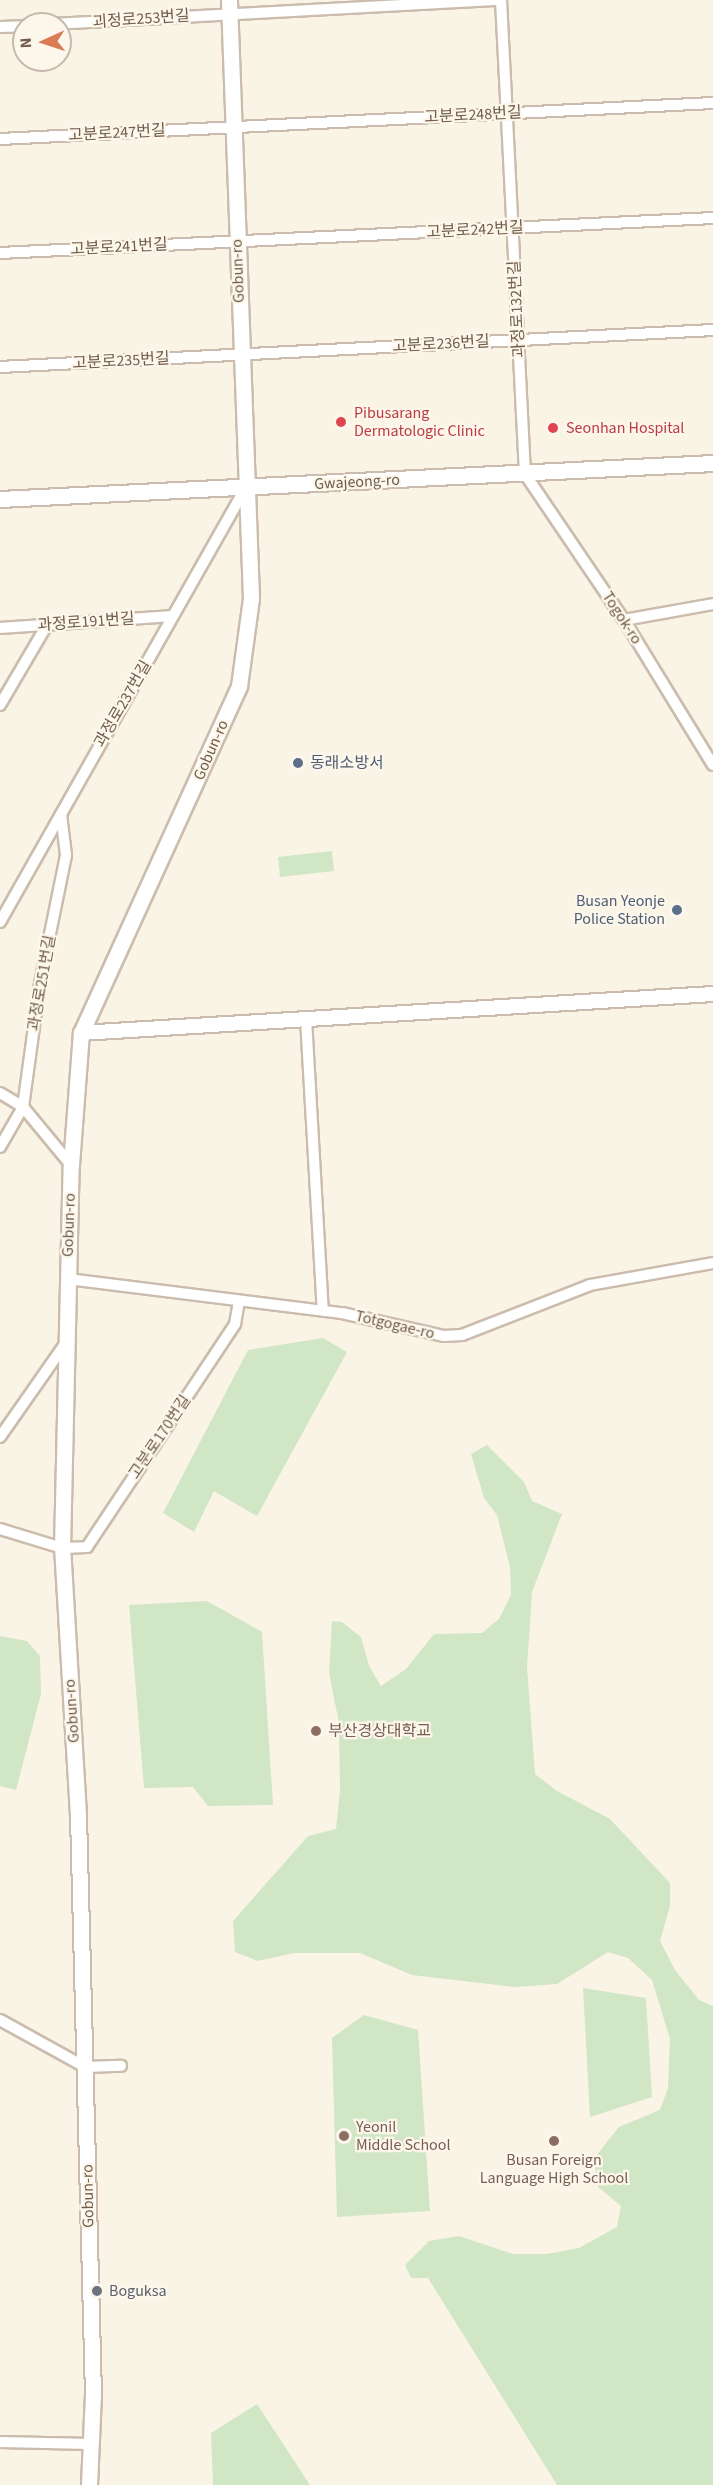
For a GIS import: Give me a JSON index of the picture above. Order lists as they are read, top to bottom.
{
  "streets": {
    "main road": ["Gobun-ro", "Gwajeong-ro"],
    "street": [
      "괴정로253번길",
      "고분로248번길",
      "고분로247번길",
      "고분로242번길",
      "고분로241번길",
      "과정로132번길",
      "고분로236번길",
      "고분로235번길",
      "Togok-ro",
      "과정로191번길",
      "과정로237번길",
      "과정로251번길",
      "Totgogae-ro",
      "고분로170번길"
    ]
  },
  "crossings": [
    ["괴정로253번길", "Gobun-ro"],
    ["괴정로253번길", "과정로132번길"],
    ["고분로248번길", "고분로247번길"],
    ["고분로248번길", "Gobun-ro"],
    ["고분로248번길", "과정로132번길"],
    ["고분로247번길", "Gobun-ro"],
    ["고분로242번길", "고분로241번길"],
    ["고분로242번길", "Gobun-ro"],
    ["고분로242번길", "과정로132번길"],
    ["고분로241번길", "Gobun-ro"],
    ["Gobun-ro", "고분로236번길"],
    ["Gobun-ro", "고분로235번길"],
    ["Gobun-ro", "Gwajeong-ro"],
    ["Gobun-ro", "과정로237번길"],
    ["Gobun-ro", "Totgogae-ro"],
    ["Gobun-ro", "고분로170번길"],
    ["과정로132번길", "고분로236번길"],
    ["과정로132번길", "Gwajeong-ro"],
    ["과정로132번길", "Togok-ro"],
    ["고분로236번길", "고분로235번길"],
    ["Gwajeong-ro", "Togok-ro"],
    ["Gwajeong-ro", "과정로237번길"],
    ["과정로191번길", "과정로237번길"],
    ["과정로237번길", "과정로251번길"],
    ["Totgogae-ro", "고분로170번길"]
  ],
  "places": [
    "Pibusarang Dermatologic Clinic",
    "Seonhan Hospital",
    "동래소방서",
    "Busan Yeonje Police Station",
    "부산경상대학교",
    "Yeonil Middle School",
    "Busan Foreign Language High School",
    "Boguksa"
  ],
  "north": "left"
}
